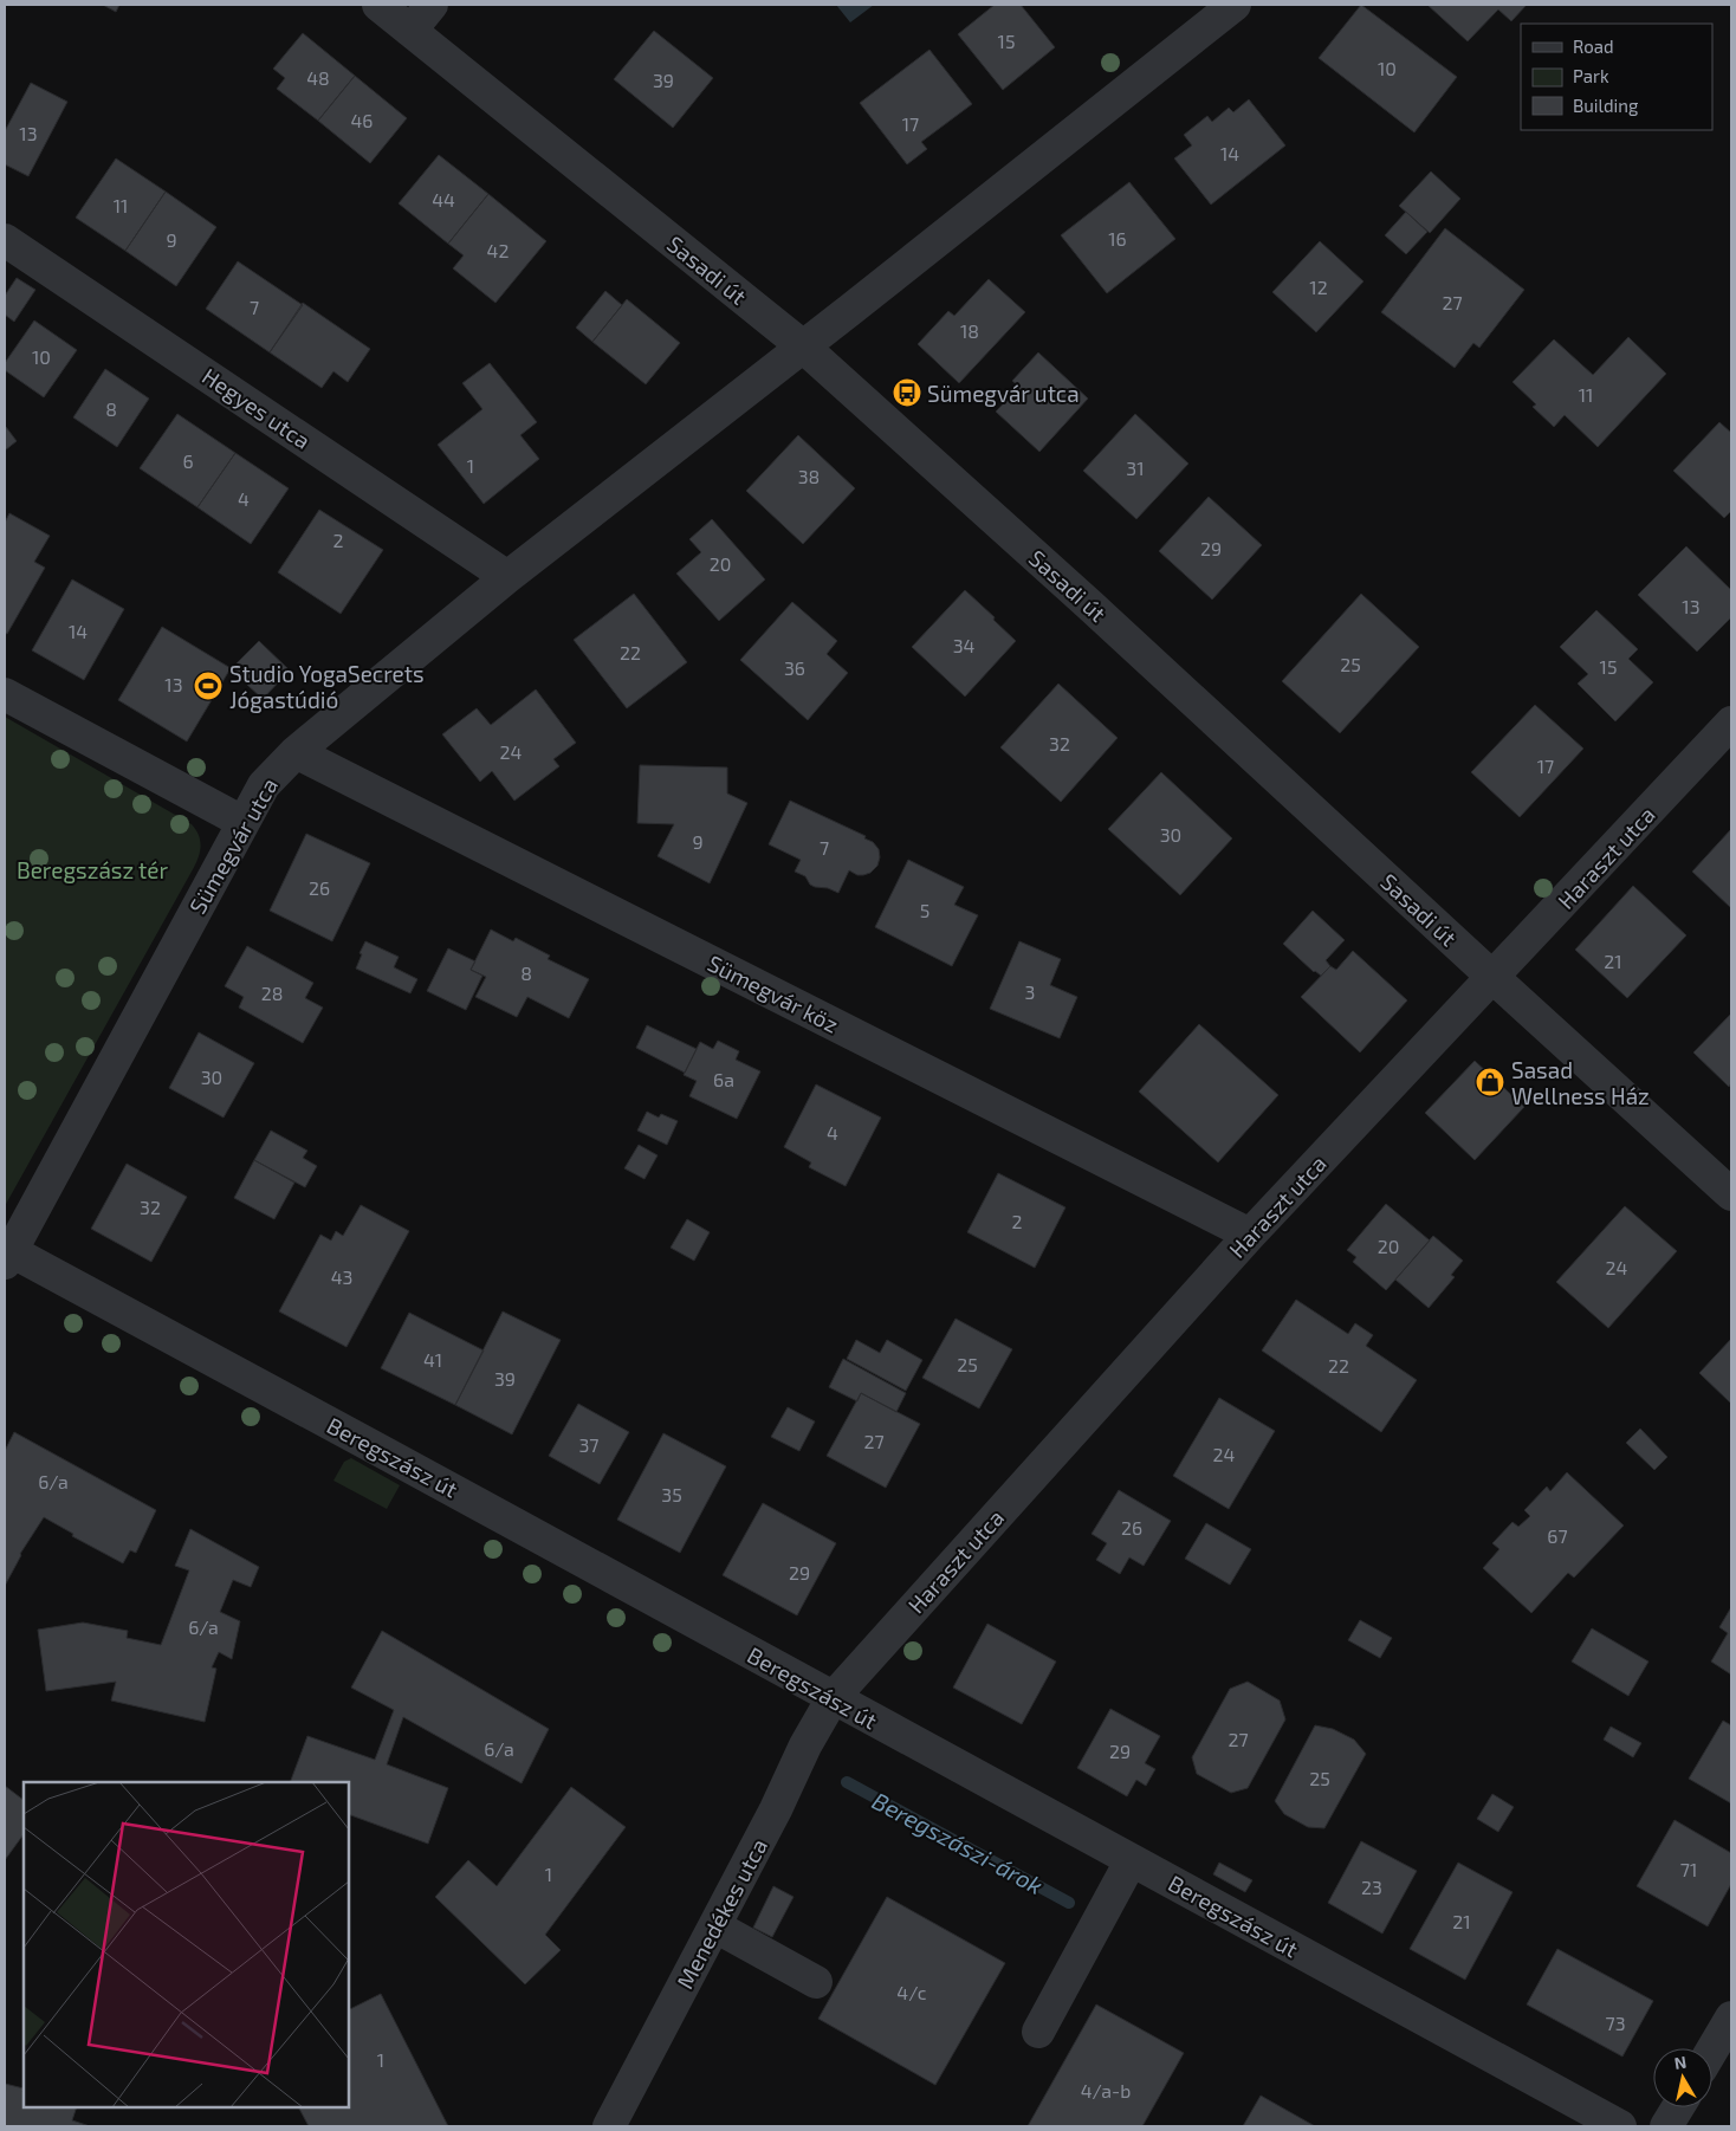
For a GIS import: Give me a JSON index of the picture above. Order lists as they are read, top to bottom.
{
  "streets": {
    "street": [
      "Sasadi út",
      "Hegyes utca",
      "Sümegvár utca",
      "Haraszt utca",
      "Sümegvár köz",
      "Beregszász út",
      "Menedékes utca"
    ]
  },
  "crossings": [
    ["Sasadi út", "Sümegvár utca"],
    ["Sasadi út", "Haraszt utca"],
    ["Hegyes utca", "Sümegvár utca"],
    ["Sümegvár utca", "Sümegvár köz"],
    ["Sümegvár utca", "Beregszász út"],
    ["Haraszt utca", "Sümegvár köz"],
    ["Haraszt utca", "Beregszász út"],
    ["Haraszt utca", "Menedékes utca"],
    ["Beregszász út", "Menedékes utca"]
  ],
  "water": ["Beregszászi-árok"],
  "parks": ["Beregszász tér"],
  "places": {
    "bus stop": ["Sümegvár utca"],
    "sports": ["Studio YogaSecrets Jógastúdió"],
    "shop": ["Sasad Wellness Ház"]
  },
  "house_numbers": [
    "15",
    "10",
    "48",
    "39",
    "46",
    "17",
    "13",
    "14",
    "44",
    "11",
    "16",
    "9",
    "42",
    "12",
    "27",
    "7",
    "18",
    "10",
    "11",
    "8",
    "6",
    "1",
    "31",
    "38",
    "4",
    "2",
    "29",
    "20",
    "13",
    "14",
    "34",
    "22",
    "25",
    "15",
    "36",
    "13",
    "32",
    "24",
    "17",
    "30",
    "9",
    "7",
    "26",
    "5",
    "21",
    "8",
    "3",
    "28",
    "30",
    "6a",
    "4",
    "32",
    "2",
    "20",
    "24",
    "43",
    "41",
    "25",
    "22",
    "39",
    "27",
    "37",
    "24",
    "6/a",
    "35",
    "26",
    "67",
    "29",
    "6/a",
    "27",
    "6/a",
    "29",
    "25",
    "71",
    "1",
    "23",
    "21",
    "4/c",
    "73",
    "1",
    "4/a-b"
  ],
  "legend": ["Road", "Park", "Building"],
  "north": "top"
}
